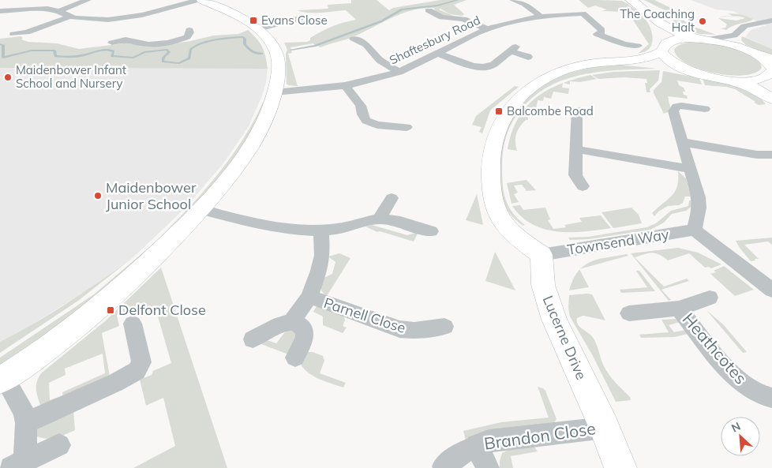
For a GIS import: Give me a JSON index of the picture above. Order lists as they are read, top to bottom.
{
  "streets": {
    "main road": ["Lucerne Drive"],
    "street": [
      "Shaftesbury Road",
      "Townsend Way",
      "Parnell Close",
      "Heathcotes",
      "Brandon Close"
    ]
  },
  "crossings": [
    ["Townsend Way", "Lucerne Drive"],
    ["Lucerne Drive", "Brandon Close"]
  ],
  "places": {
    "transit": ["Evans Close", "Balcombe Road", "Delfont Close"],
    "other": ["The Coaching Halt", "Maidenbower Infant School and Nursery", "Maidenbower Junior School"]
  },
  "north": "top left"
}
